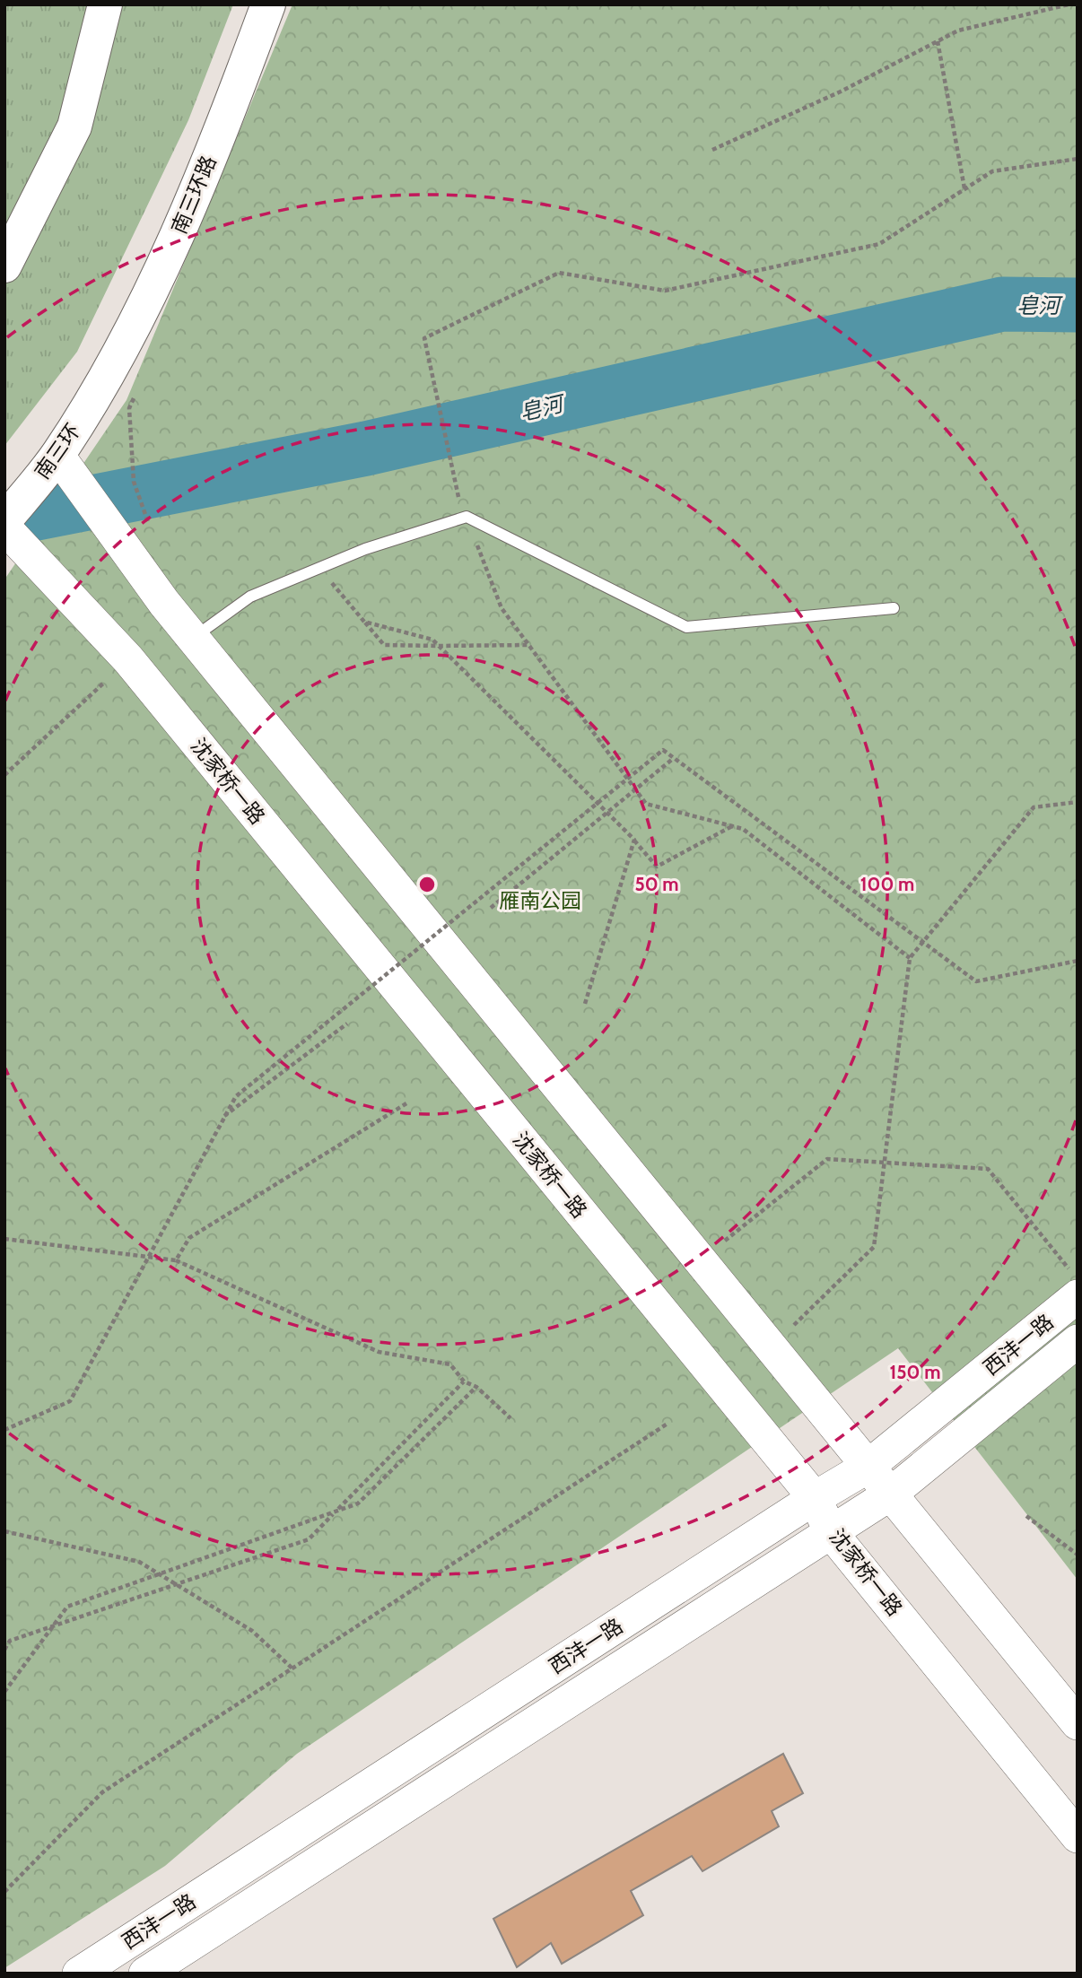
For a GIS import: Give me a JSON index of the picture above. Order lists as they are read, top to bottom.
{
  "streets": {
    "highway": ["南三环路", "南三环"],
    "main road": ["沈家桥一路", "西沣一路"]
  },
  "crossings": [
    ["南三环路", "南三环"],
    ["沈家桥一路", "西沣一路"]
  ],
  "water": ["皂河"],
  "parks": ["雁南公园"],
  "rings": ["50 m", "100 m", "150 m"]
}
